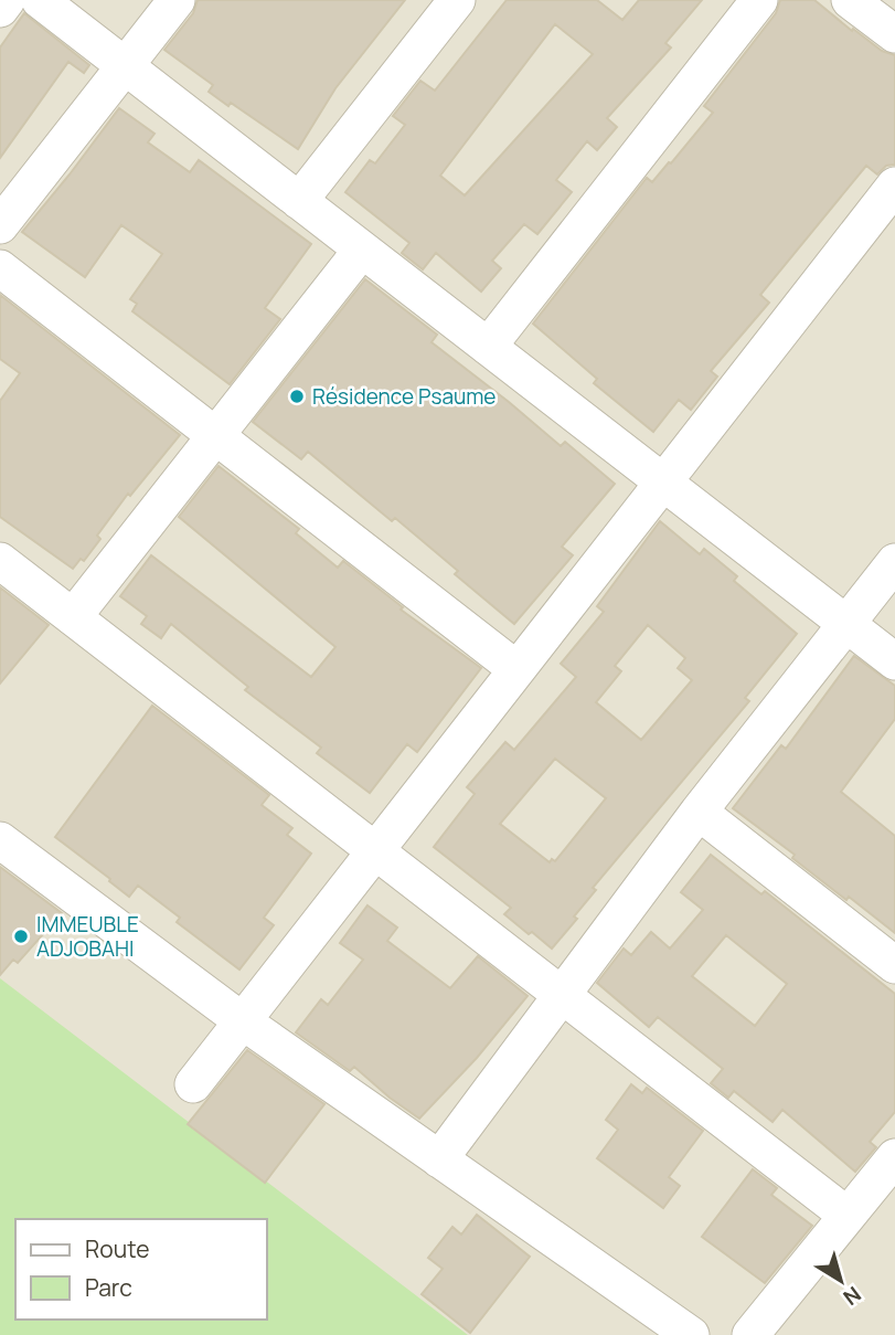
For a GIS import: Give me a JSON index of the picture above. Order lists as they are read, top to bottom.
{
  "places": ["Résidence Psaume", "IMMEUBLE ADJOBAHI"],
  "legend": ["Route", "Parc"],
  "north": "bottom right"
}
